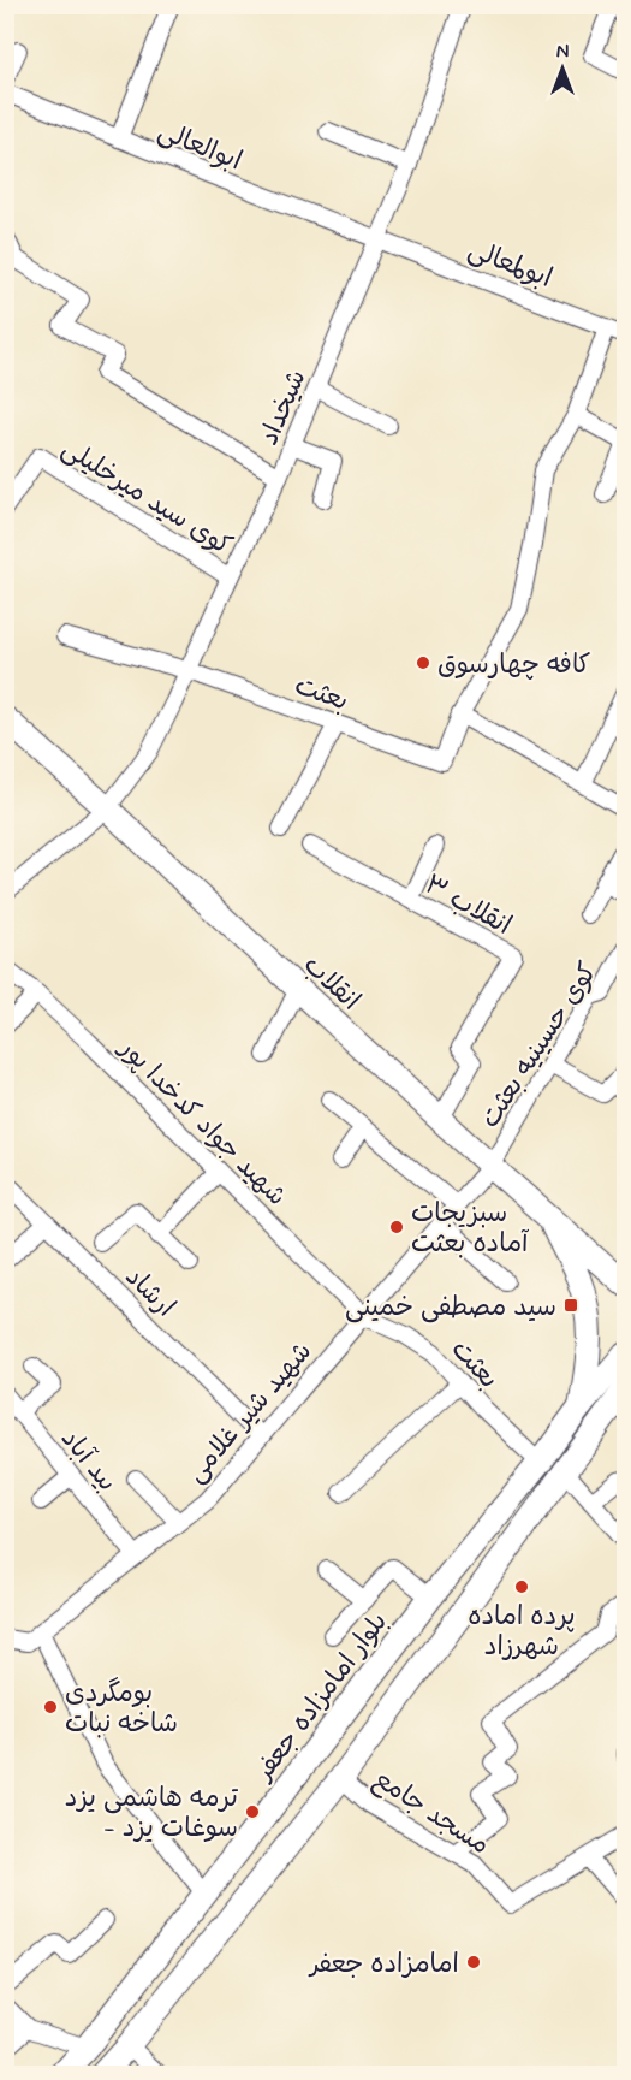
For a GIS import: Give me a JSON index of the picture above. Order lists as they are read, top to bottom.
{
  "streets": {
    "main road": ["انقلاب", "بلوار امامزاده جعفر"],
    "street": [
      "ابوالعالی",
      "ابولمعالی",
      "شیخداد",
      "کوی سید میرخلیلی",
      "بعثت",
      "انقلاب ۳",
      "کوی حسینیه بعثت",
      "شهید جواد کدخدا پور",
      "ارشاد",
      "شهید شیر غلامی",
      "بید آباد",
      "مسجد جامع"
    ]
  },
  "crossings": [
    ["ابوالعالی", "ابولمعالی"],
    ["ابوالعالی", "شیخداد"],
    ["ابولمعالی", "شیخداد"],
    ["شیخداد", "کوی سید میرخلیلی"],
    ["شیخداد", "بعثت"],
    ["شیخداد", "انقلاب"],
    ["بعثت", "شهید جواد کدخدا پور"],
    ["بعثت", "شهید شیر غلامی"],
    ["بعثت", "بلوار امامزاده جعفر"],
    ["انقلاب ۳", "انقلاب"],
    ["انقلاب", "کوی حسینیه بعثت"],
    ["انقلاب", "شهید شیر غلامی"],
    ["کوی حسینیه بعثت", "شهید شیر غلامی"],
    ["شهید جواد کدخدا پور", "شهید شیر غلامی"],
    ["ارشاد", "شهید شیر غلامی"],
    ["شهید شیر غلامی", "بید آباد"],
    ["بلوار امامزاده جعفر", "مسجد جامع"]
  ],
  "places": {
    "other": [
      "کافه چهارسوق",
      "سبزیجات آماده بعثت",
      "پرده اماده شهرزاد",
      "بومگردی شاخه نبات",
      "ترمه هاشمی یزد - سوغات یزد",
      "امامزاده جعفر"
    ],
    "transit": ["سید مصطفی خمینی"]
  },
  "north": "top"
}
